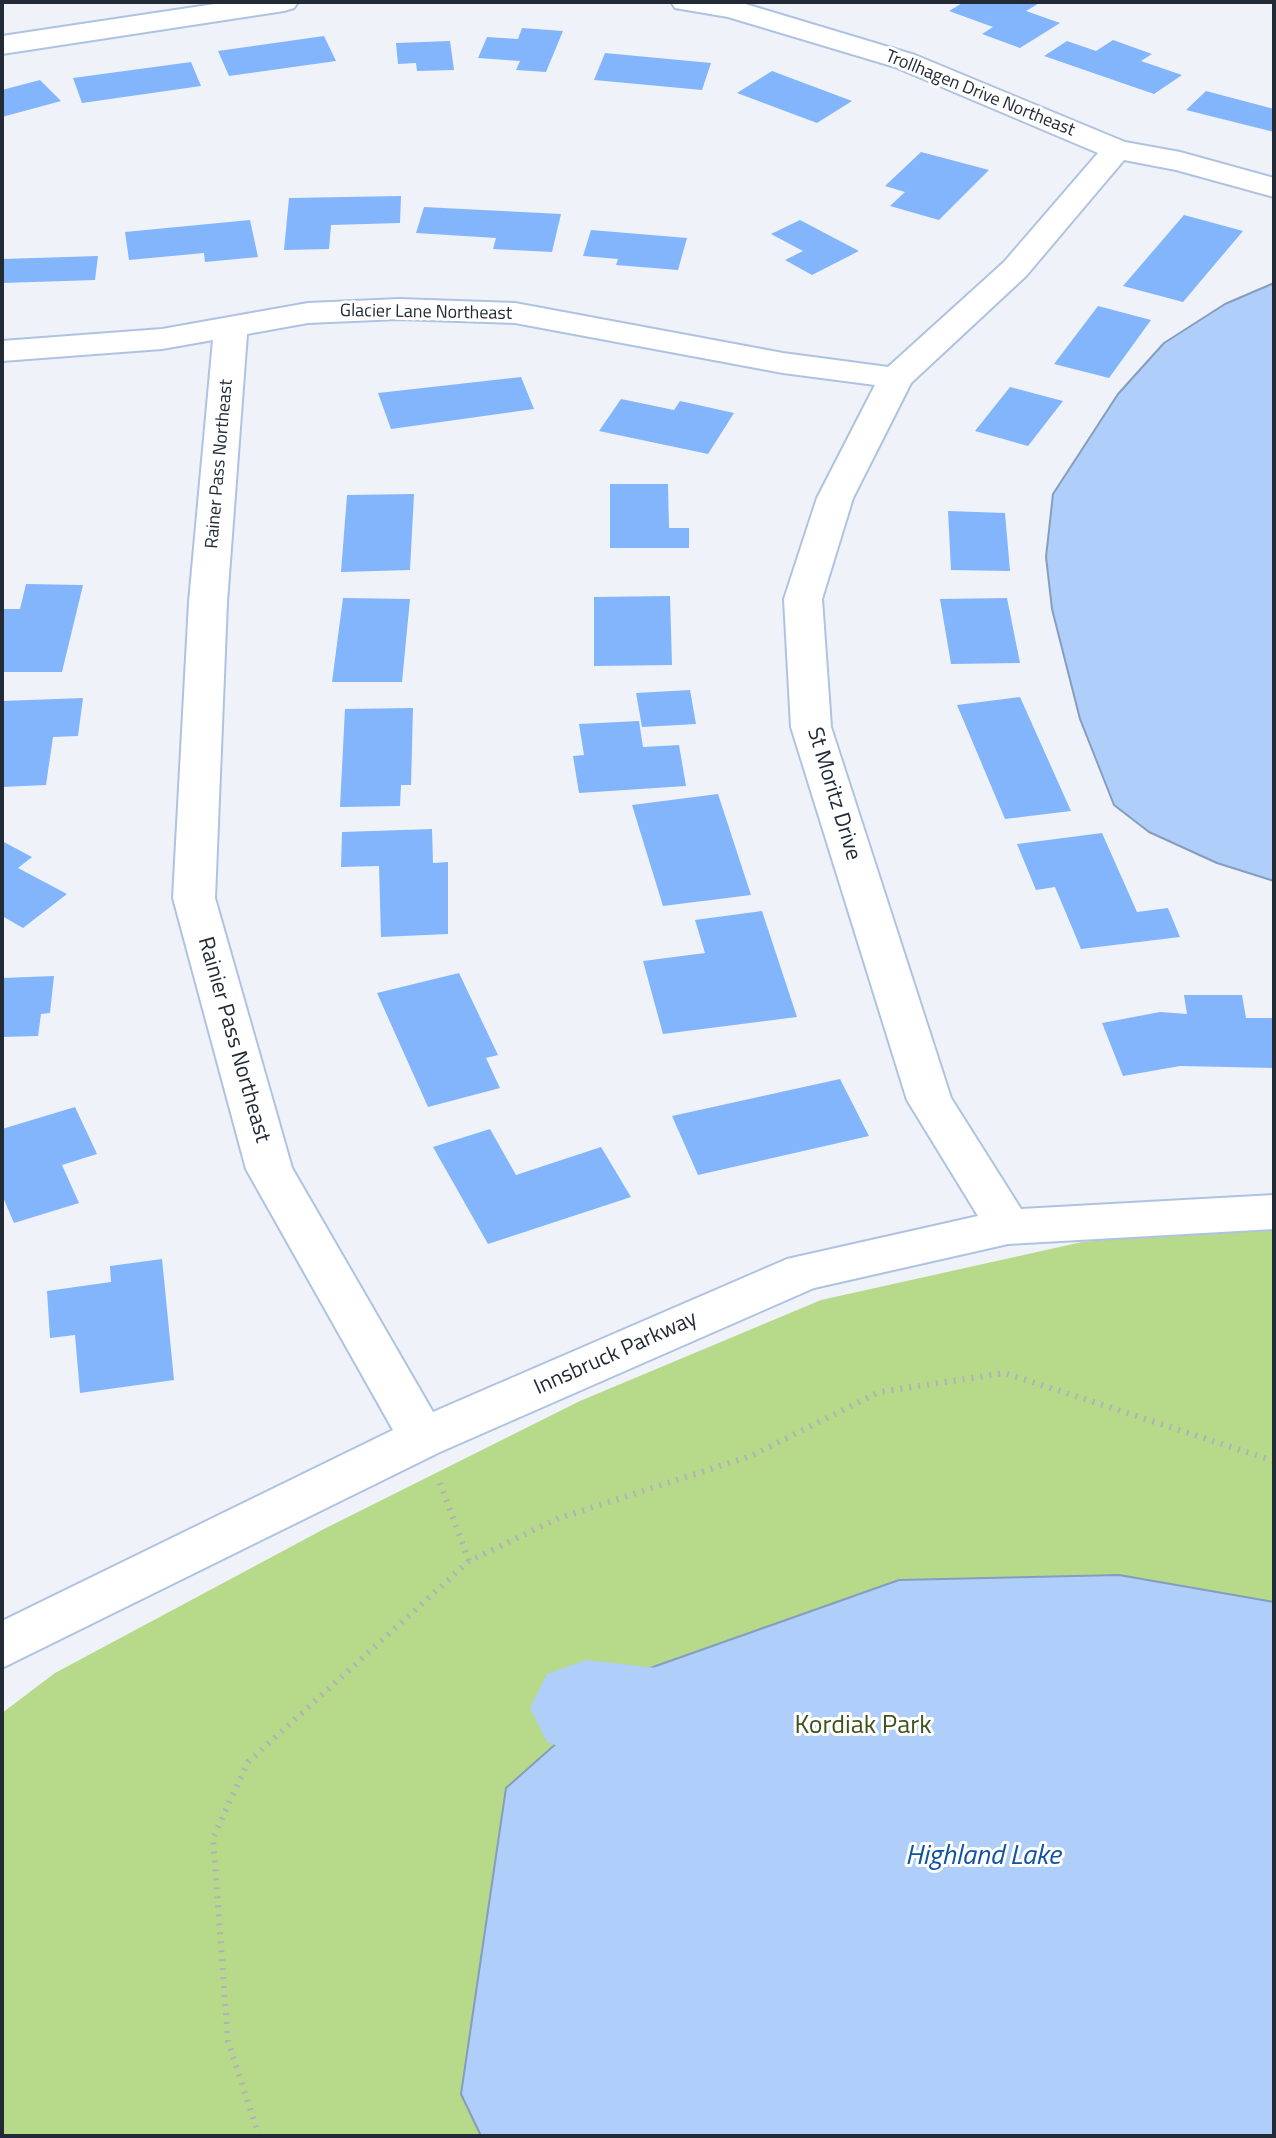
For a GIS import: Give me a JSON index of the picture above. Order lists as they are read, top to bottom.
{
  "streets": {
    "street": [
      "Trollhagen Drive Northeast",
      "Glacier Lane Northeast",
      "Rainer Pass Northeast",
      "St Moritz Drive",
      "Rainier Pass Northeast",
      "Innsbruck Parkway"
    ]
  },
  "crossings": [
    ["Trollhagen Drive Northeast", "St Moritz Drive"],
    ["Glacier Lane Northeast", "Rainer Pass Northeast"],
    ["Glacier Lane Northeast", "St Moritz Drive"],
    ["Rainer Pass Northeast", "Rainier Pass Northeast"],
    ["St Moritz Drive", "Innsbruck Parkway"],
    ["Rainier Pass Northeast", "Innsbruck Parkway"]
  ],
  "water": ["Highland Lake"],
  "parks": ["Kordiak Park"]
}
